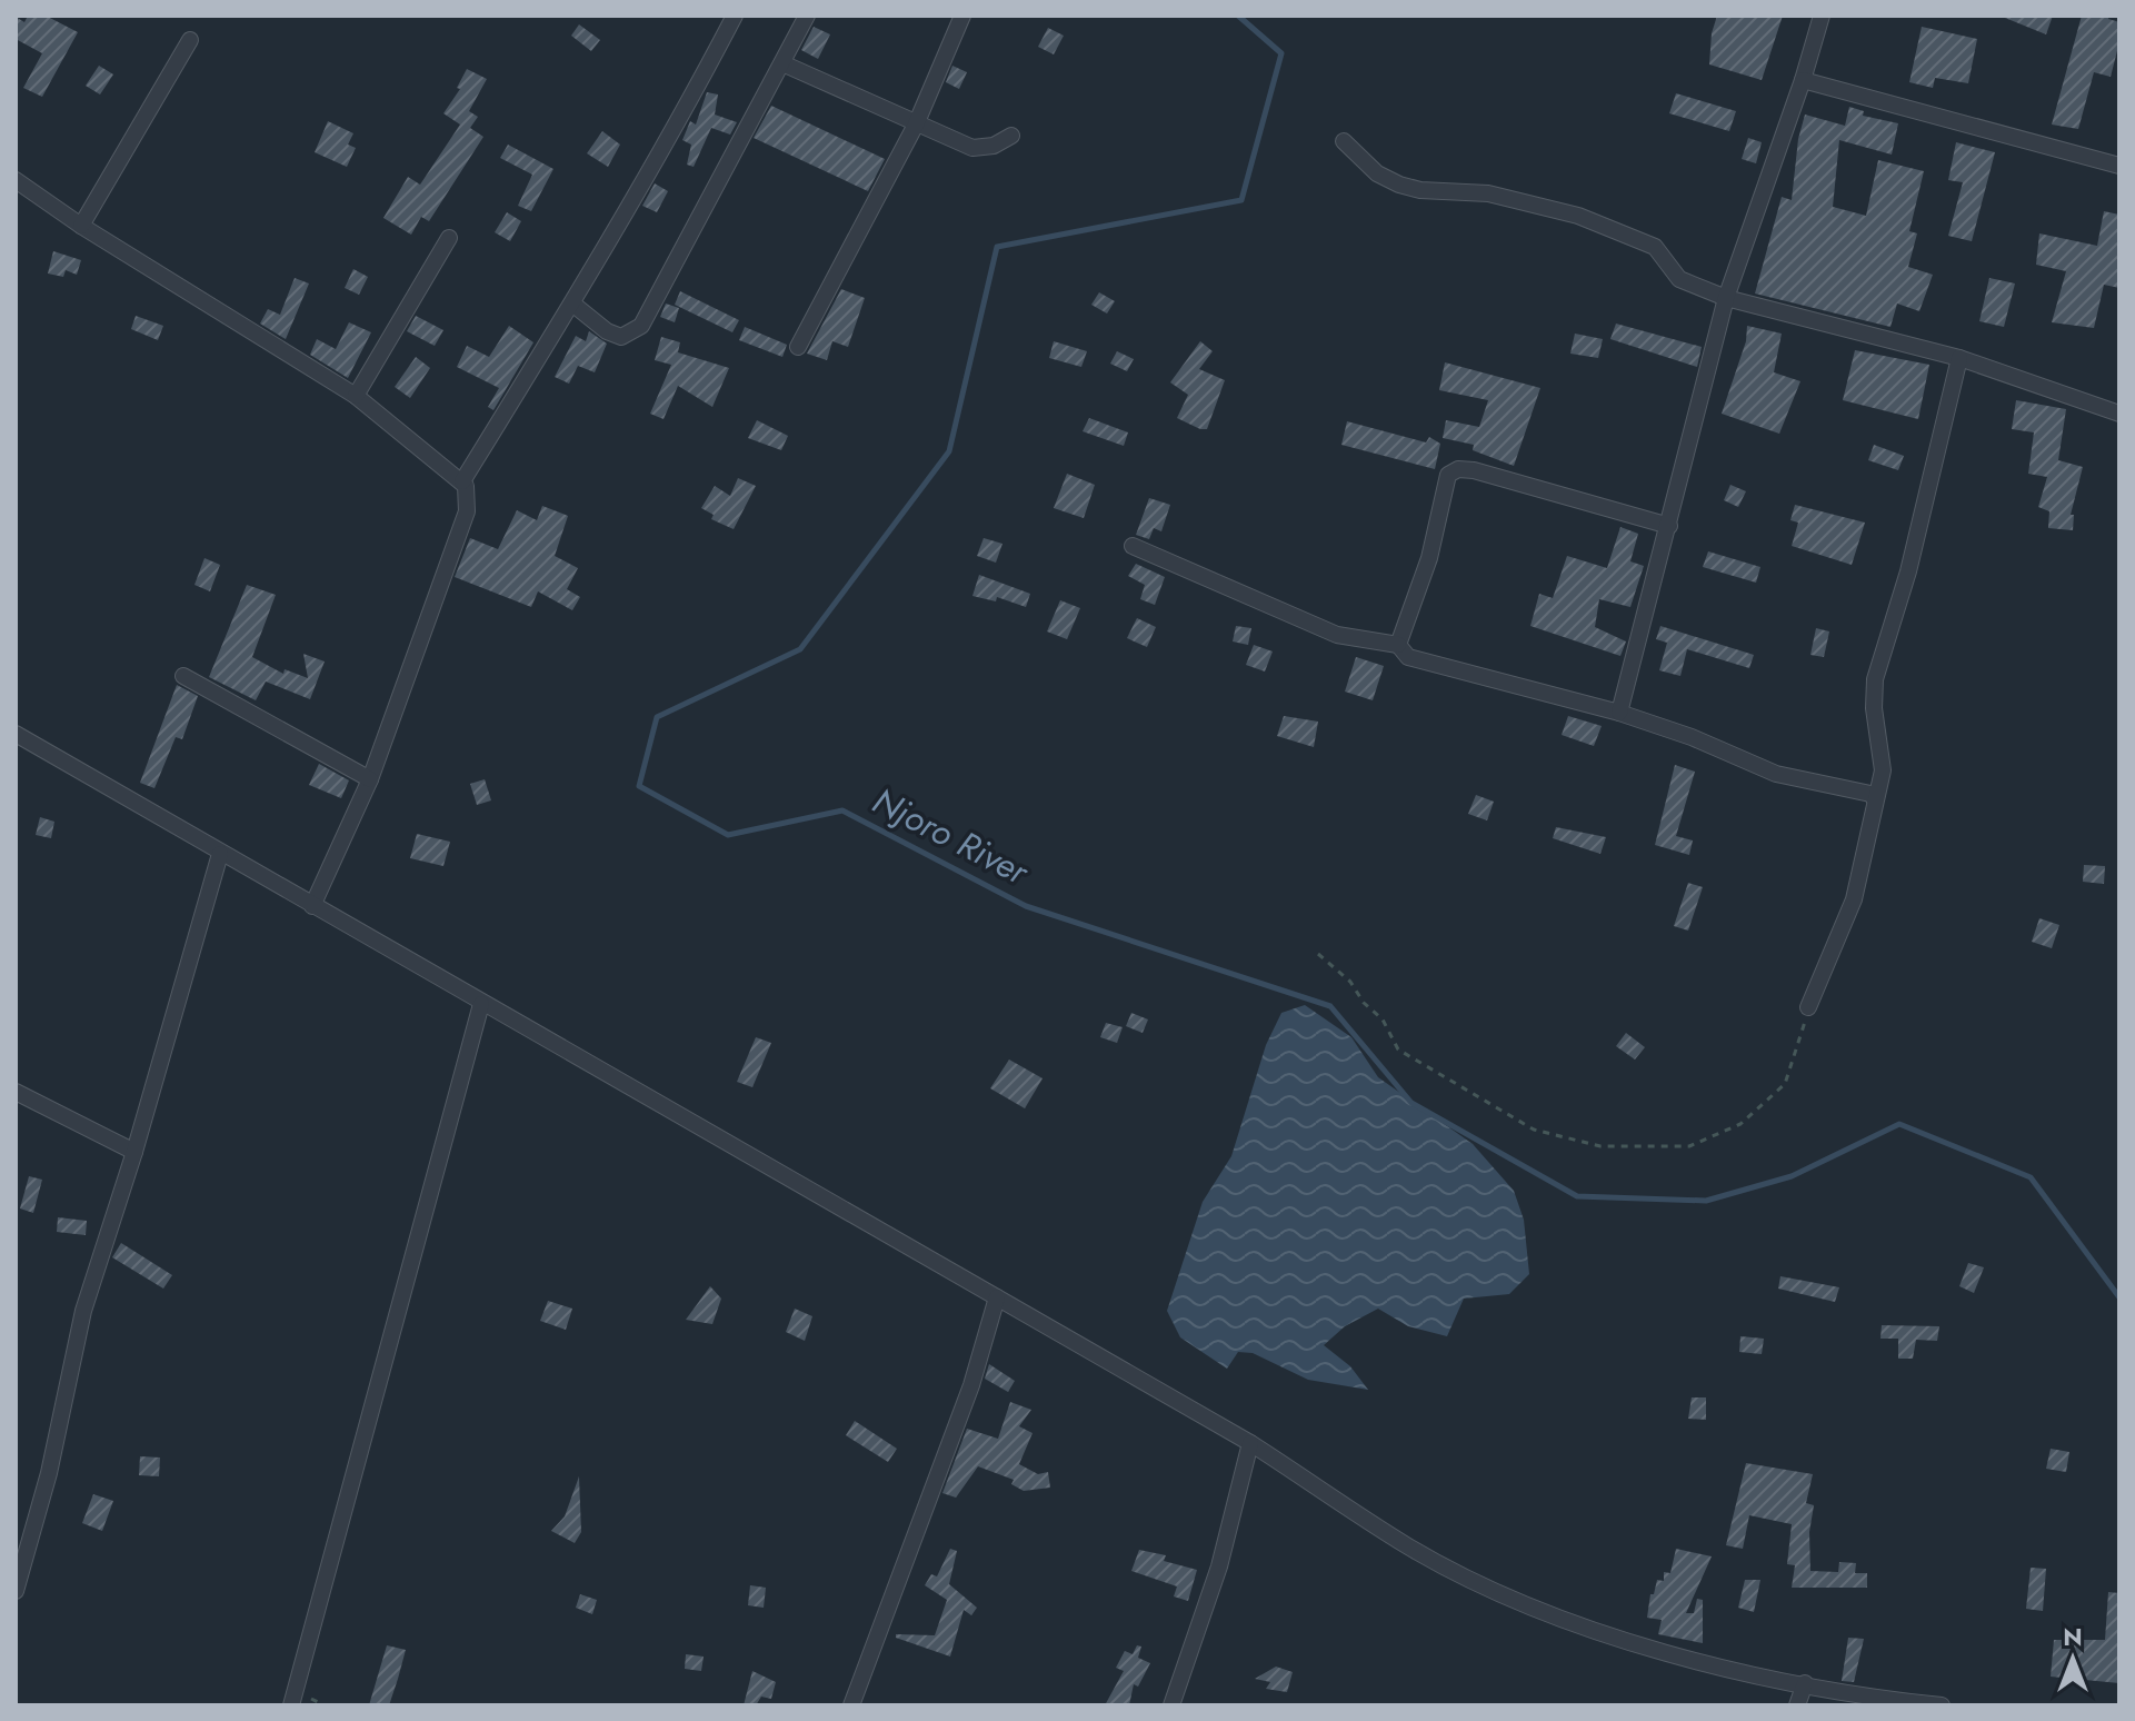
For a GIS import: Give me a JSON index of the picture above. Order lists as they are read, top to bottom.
{
  "water": ["Njoro River"],
  "north": "top"
}
